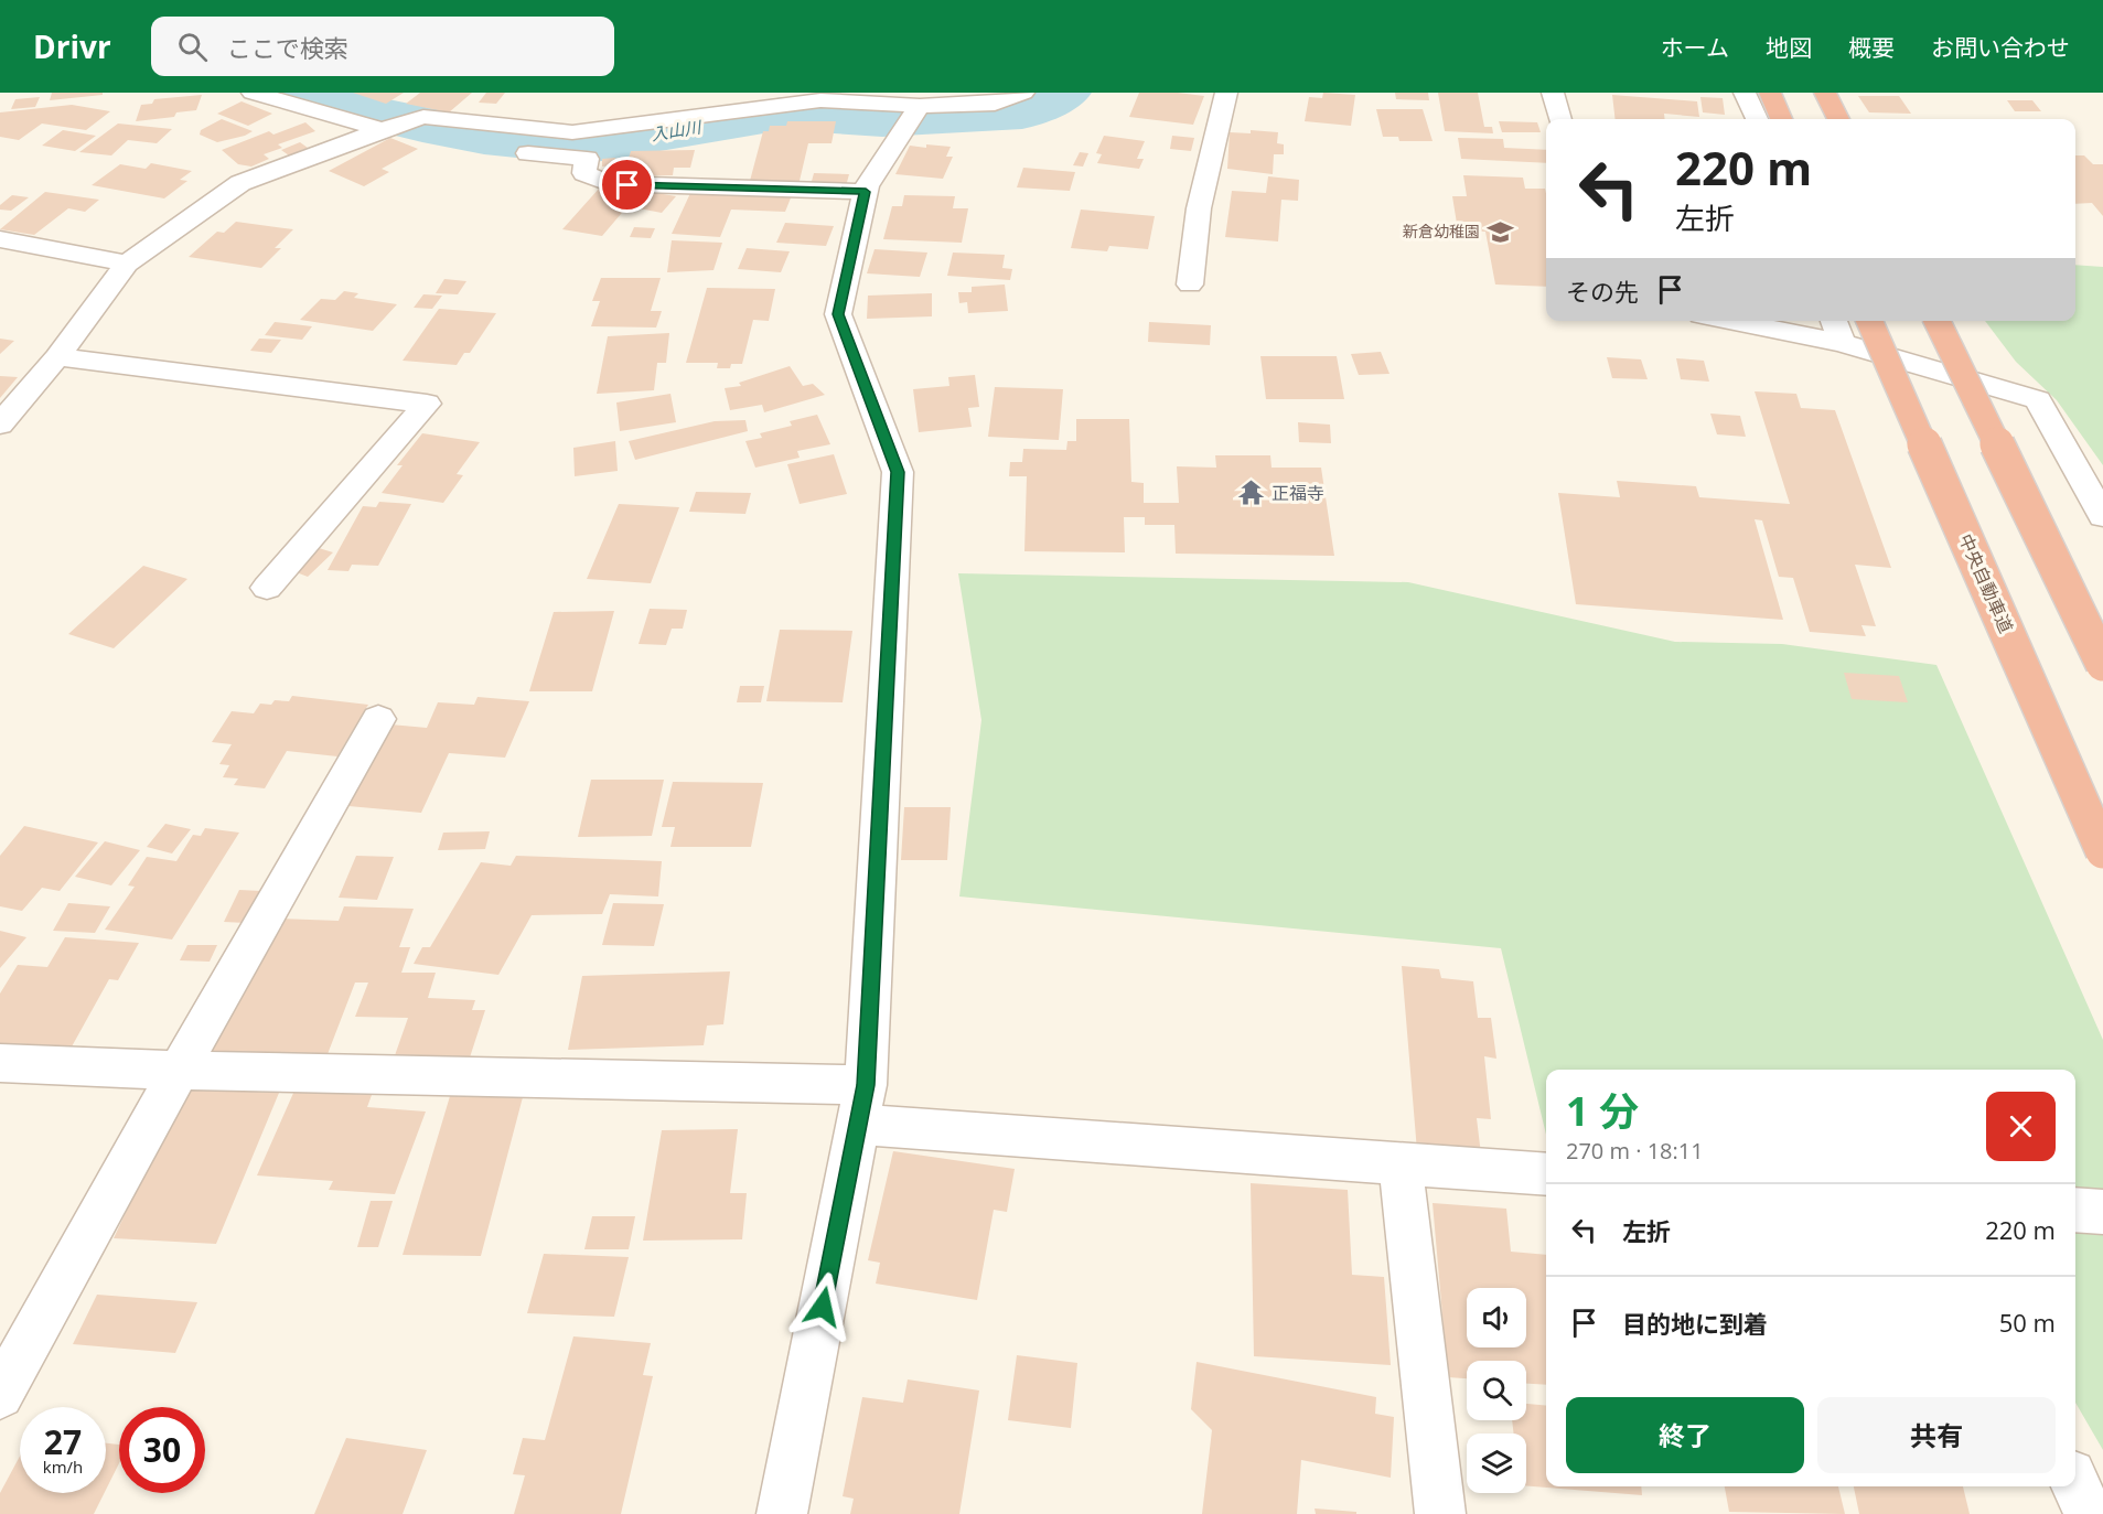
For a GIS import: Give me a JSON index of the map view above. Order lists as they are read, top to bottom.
{
  "streets": {
    "highway": ["中央自動車道"]
  },
  "water": ["入山川"],
  "places": {
    "school or university": ["新倉幼稚園"],
    "temple": ["正福寺"]
  },
  "page": {
    "header": "Drivr",
    "search": "ここで検索",
    "nav": [
      "ホーム",
      "地図",
      "概要",
      "お問い合わせ"
    ],
    "turn": ["220 m", "左折"],
    "then": "その先",
    "heading": ["1 分", "270 m · 18:11"],
    "list": [
      {
        "name": "左折",
        "value": "220 m"
      },
      {
        "name": "目的地に到着",
        "value": "50 m"
      }
    ],
    "buttons": ["終了", "共有"],
    "speed": "27 km/h",
    "limit": "30"
  }
}
